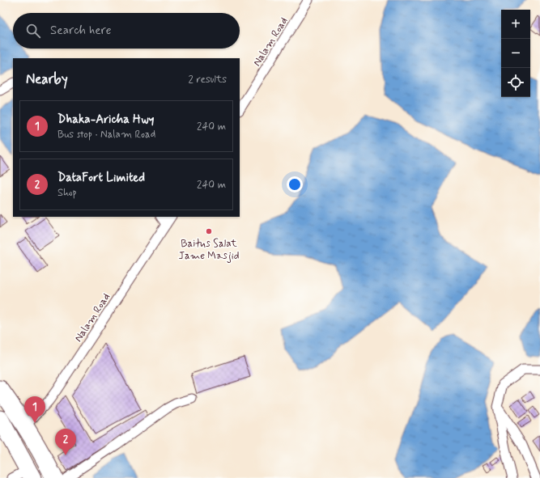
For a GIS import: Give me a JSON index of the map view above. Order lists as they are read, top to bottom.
{
  "streets": {
    "street": ["Nalam Road"]
  },
  "places": ["Baitus Salat Jame Masjid"],
  "page": {
    "map_buttons": ["+", "−"],
    "search": "Search here",
    "heading": ["Nearby", "2 results"],
    "list": [
      {
        "mark": "1",
        "name": "Dhaka-Aricha Hwy",
        "note": "Bus stop · Nalam Road",
        "value": "240 m"
      },
      {
        "mark": "2",
        "name": "DataFort Limited",
        "note": "Shop",
        "value": "240 m"
      }
    ],
    "pins": ["1", "2"]
  }
}
